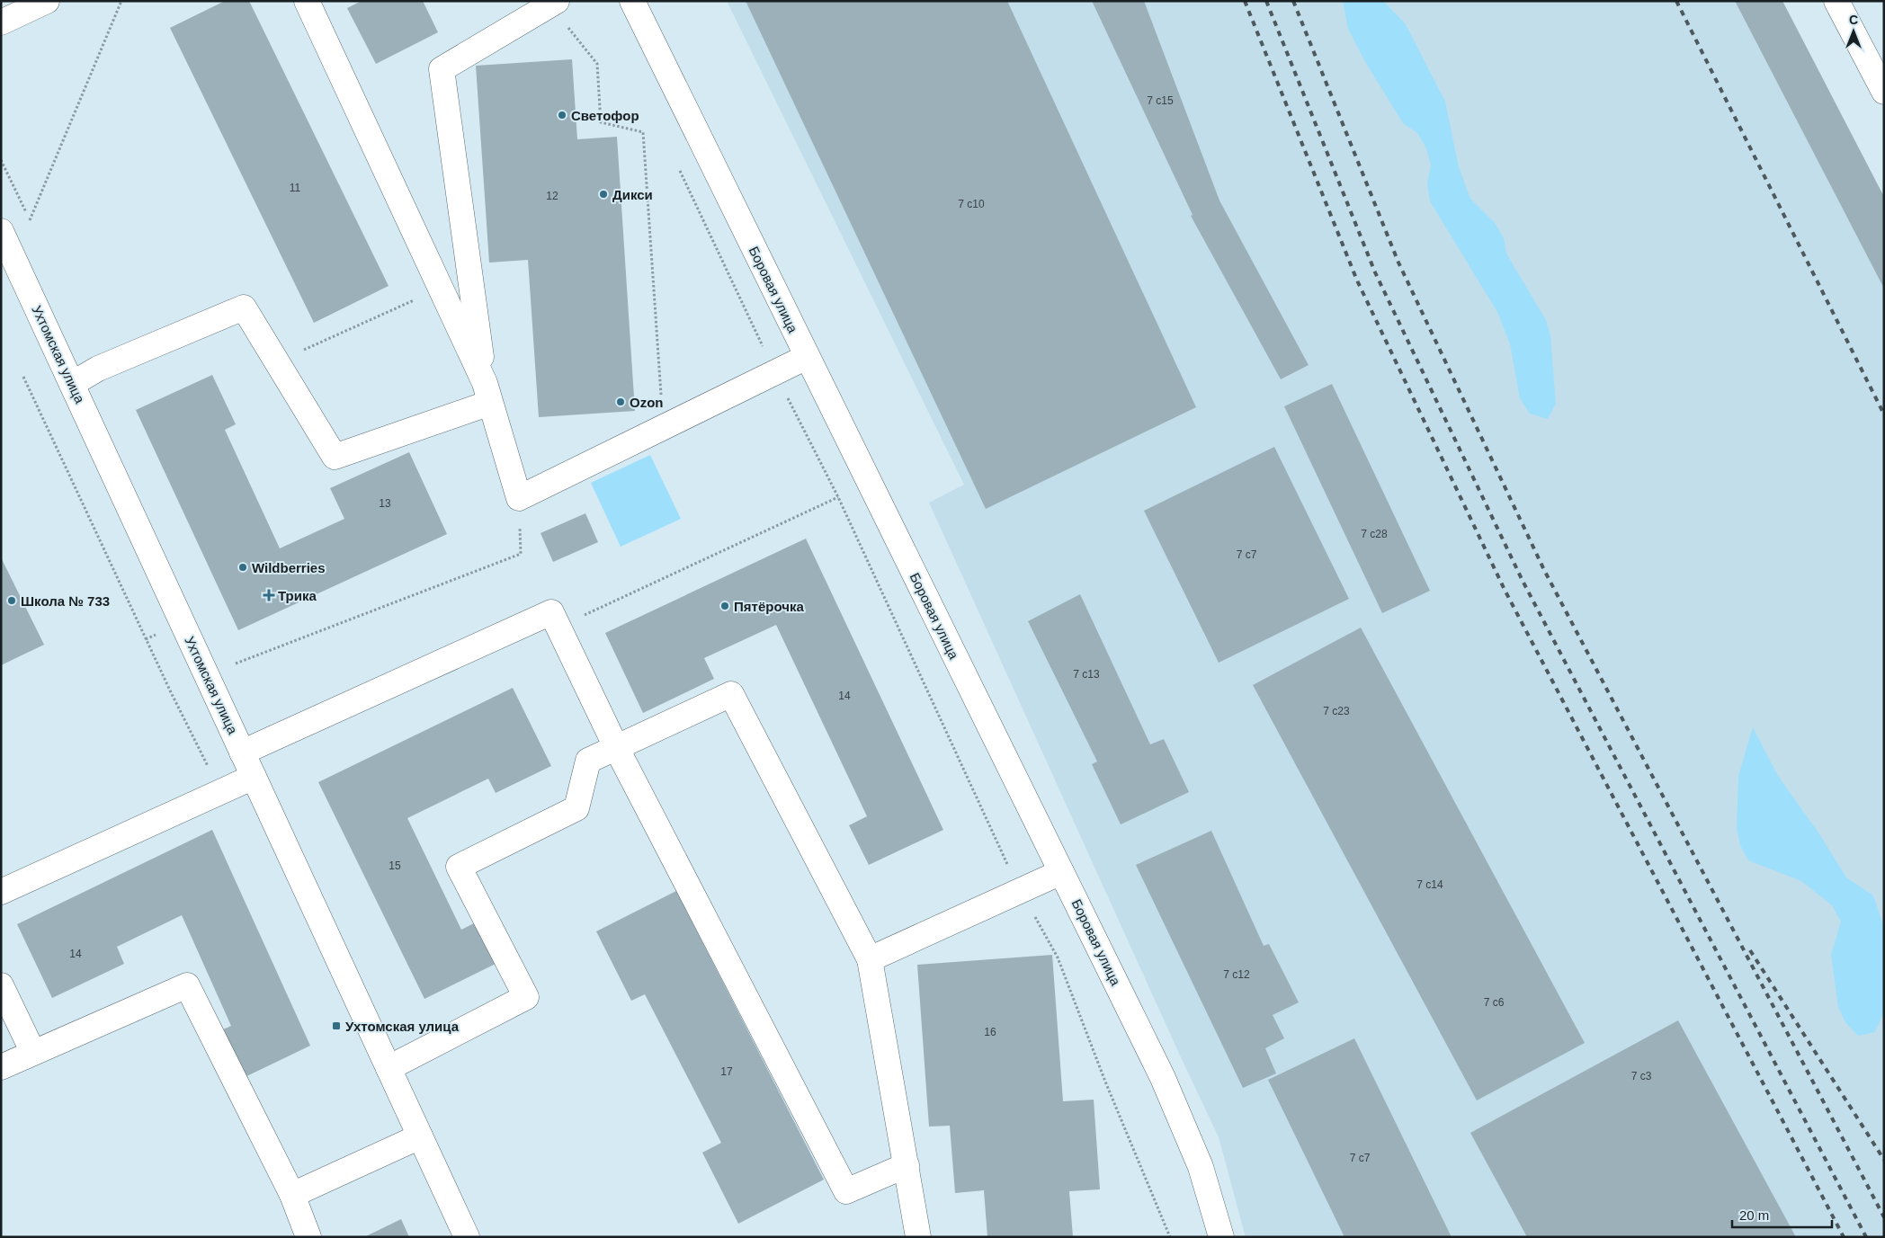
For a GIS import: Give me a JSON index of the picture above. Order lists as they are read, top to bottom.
{
  "streets": {
    "street": ["Боровая улица", "Ухтомская улица"]
  },
  "places": {
    "other": [
      "Светофор",
      "Дикси",
      "Ozon",
      "Wildberries",
      "Школа № 733",
      "Пятёрочка"
    ],
    "health": ["Трика"],
    "transit": ["Ухтомская улица"]
  },
  "house_numbers": [
    "7 с15",
    "11",
    "12",
    "7 с10",
    "13",
    "7 с28",
    "7 с7",
    "7 с13",
    "14",
    "7 с23",
    "15",
    "7 с14",
    "14",
    "7 с12",
    "7 с6",
    "16",
    "17",
    "7 с3",
    "7 с7"
  ],
  "scale_bar": "20 m",
  "north": "top"
}
